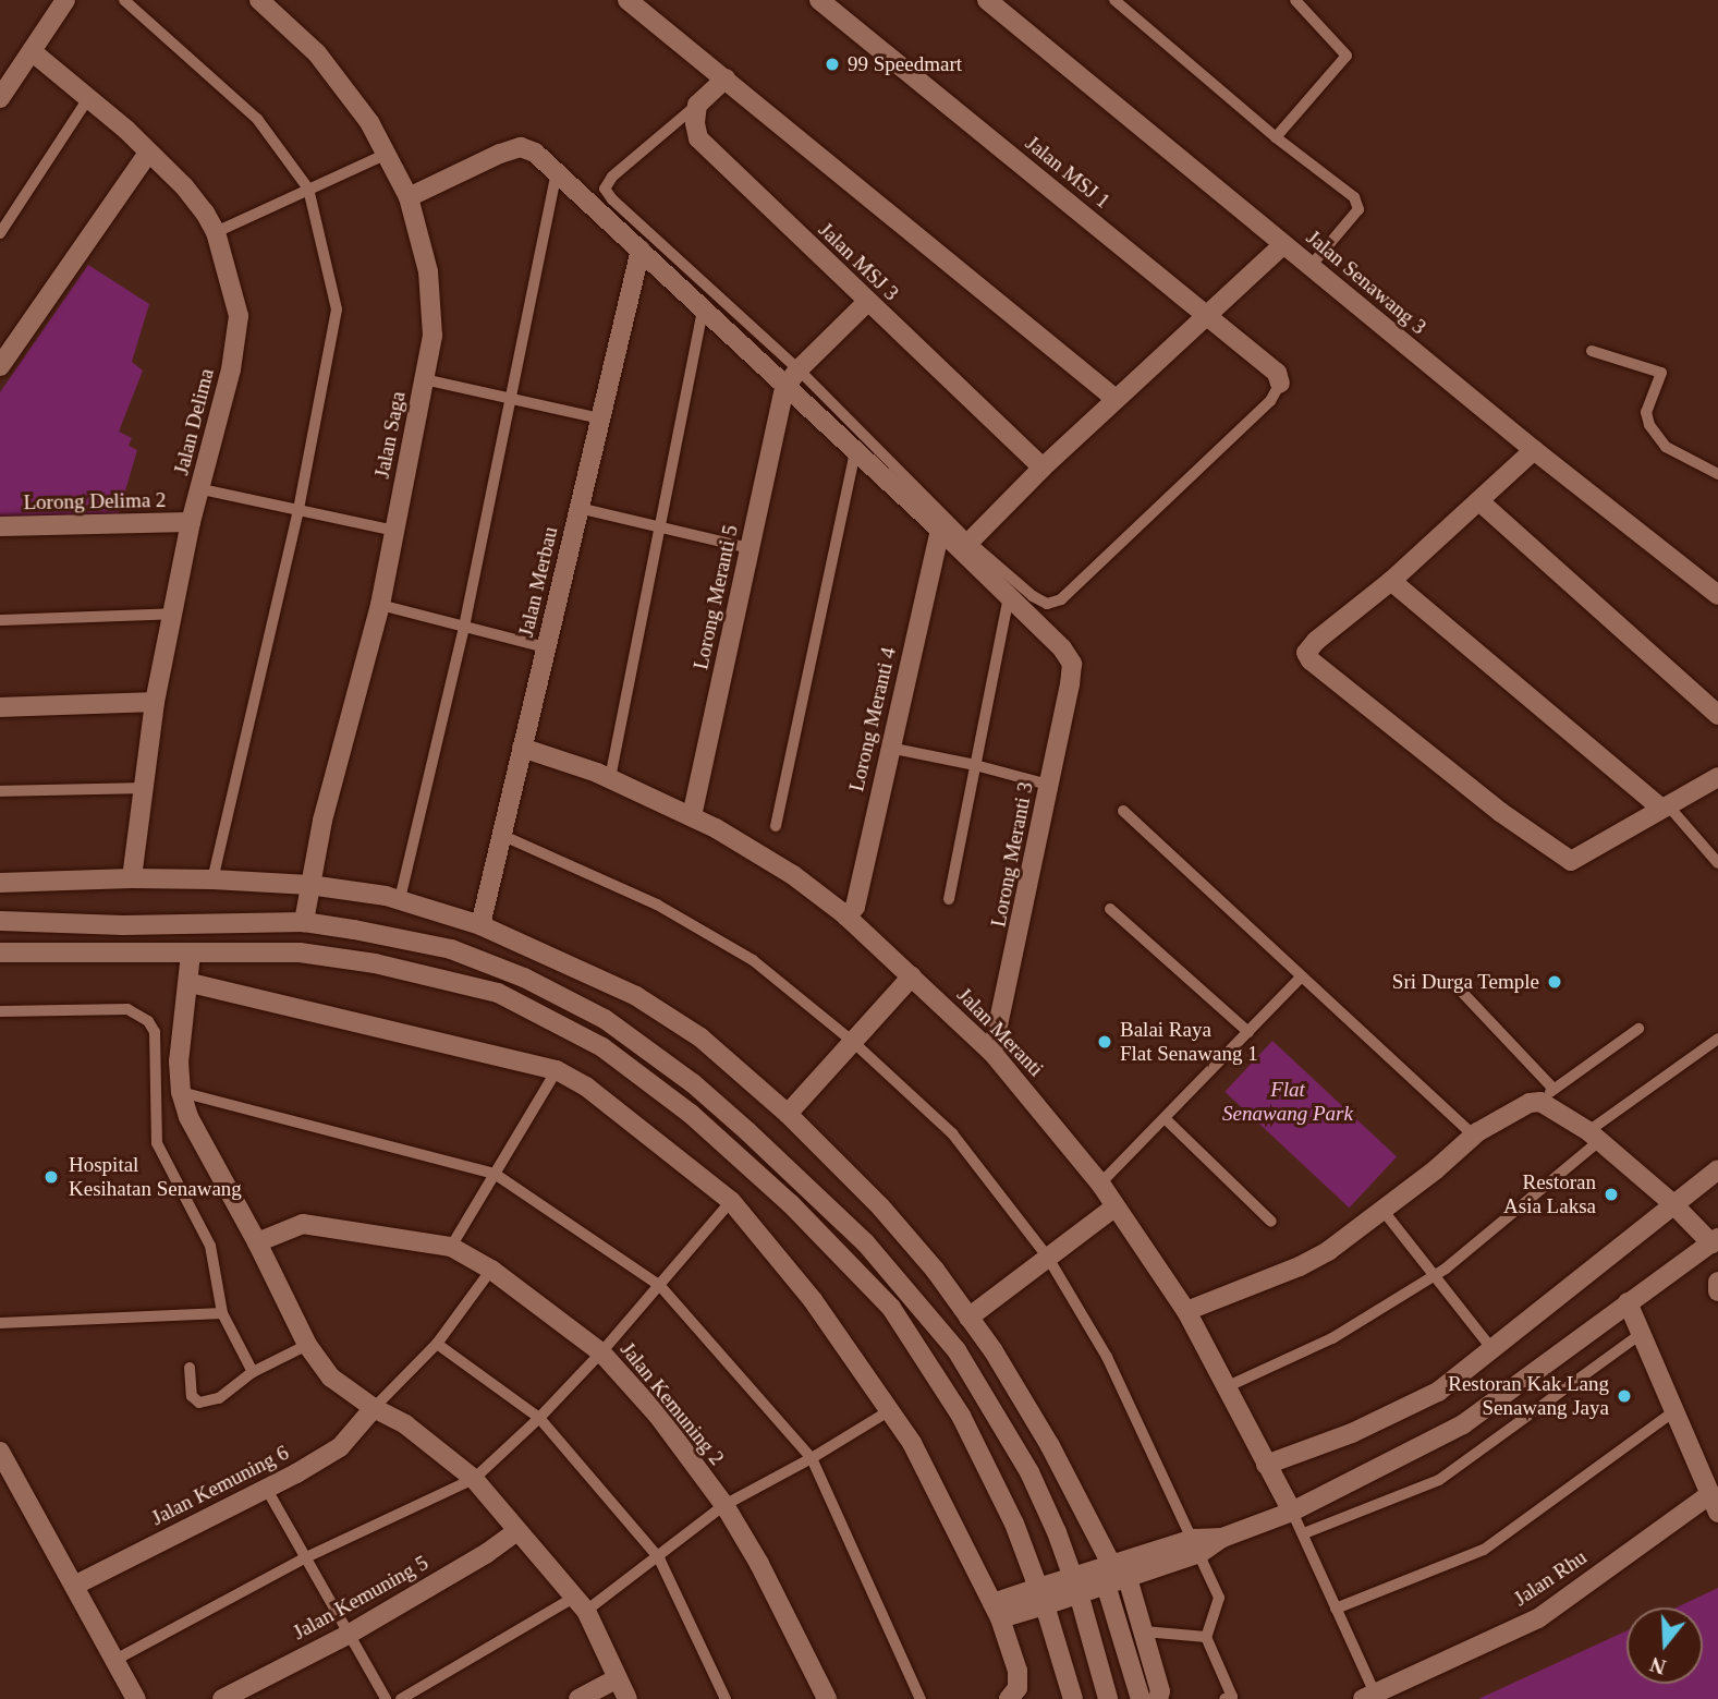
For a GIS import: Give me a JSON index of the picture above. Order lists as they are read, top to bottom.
{
  "streets": {
    "street": [
      "Jalan MSJ 1",
      "Jalan MSJ 3",
      "Jalan Senawang 3",
      "Jalan Delima",
      "Jalan Saga",
      "Lorong Delima 2",
      "Jalan Merbau",
      "Lorong Meranti 5",
      "Lorong Meranti 4",
      "Lorong Meranti 3",
      "Jalan Meranti",
      "Jalan Kemuning 2",
      "Jalan Kemuning 6",
      "Jalan Rhu",
      "Jalan Kemuning 5"
    ]
  },
  "crossings": [
    ["Jalan Delima", "Lorong Delima 2"],
    ["Jalan Merbau", "Jalan Meranti"],
    ["Lorong Meranti 5", "Jalan Meranti"],
    ["Lorong Meranti 4", "Jalan Meranti"],
    ["Lorong Meranti 3", "Jalan Meranti"]
  ],
  "parks": ["Flat Senawang Park"],
  "places": [
    "99 Speedmart",
    "Sri Durga Temple",
    "Balai Raya Flat Senawang 1",
    "Hospital Kesihatan Senawang",
    "Restoran Asia Laksa",
    "Restoran Kak Lang Senawang Jaya"
  ],
  "north": "bottom"
}
